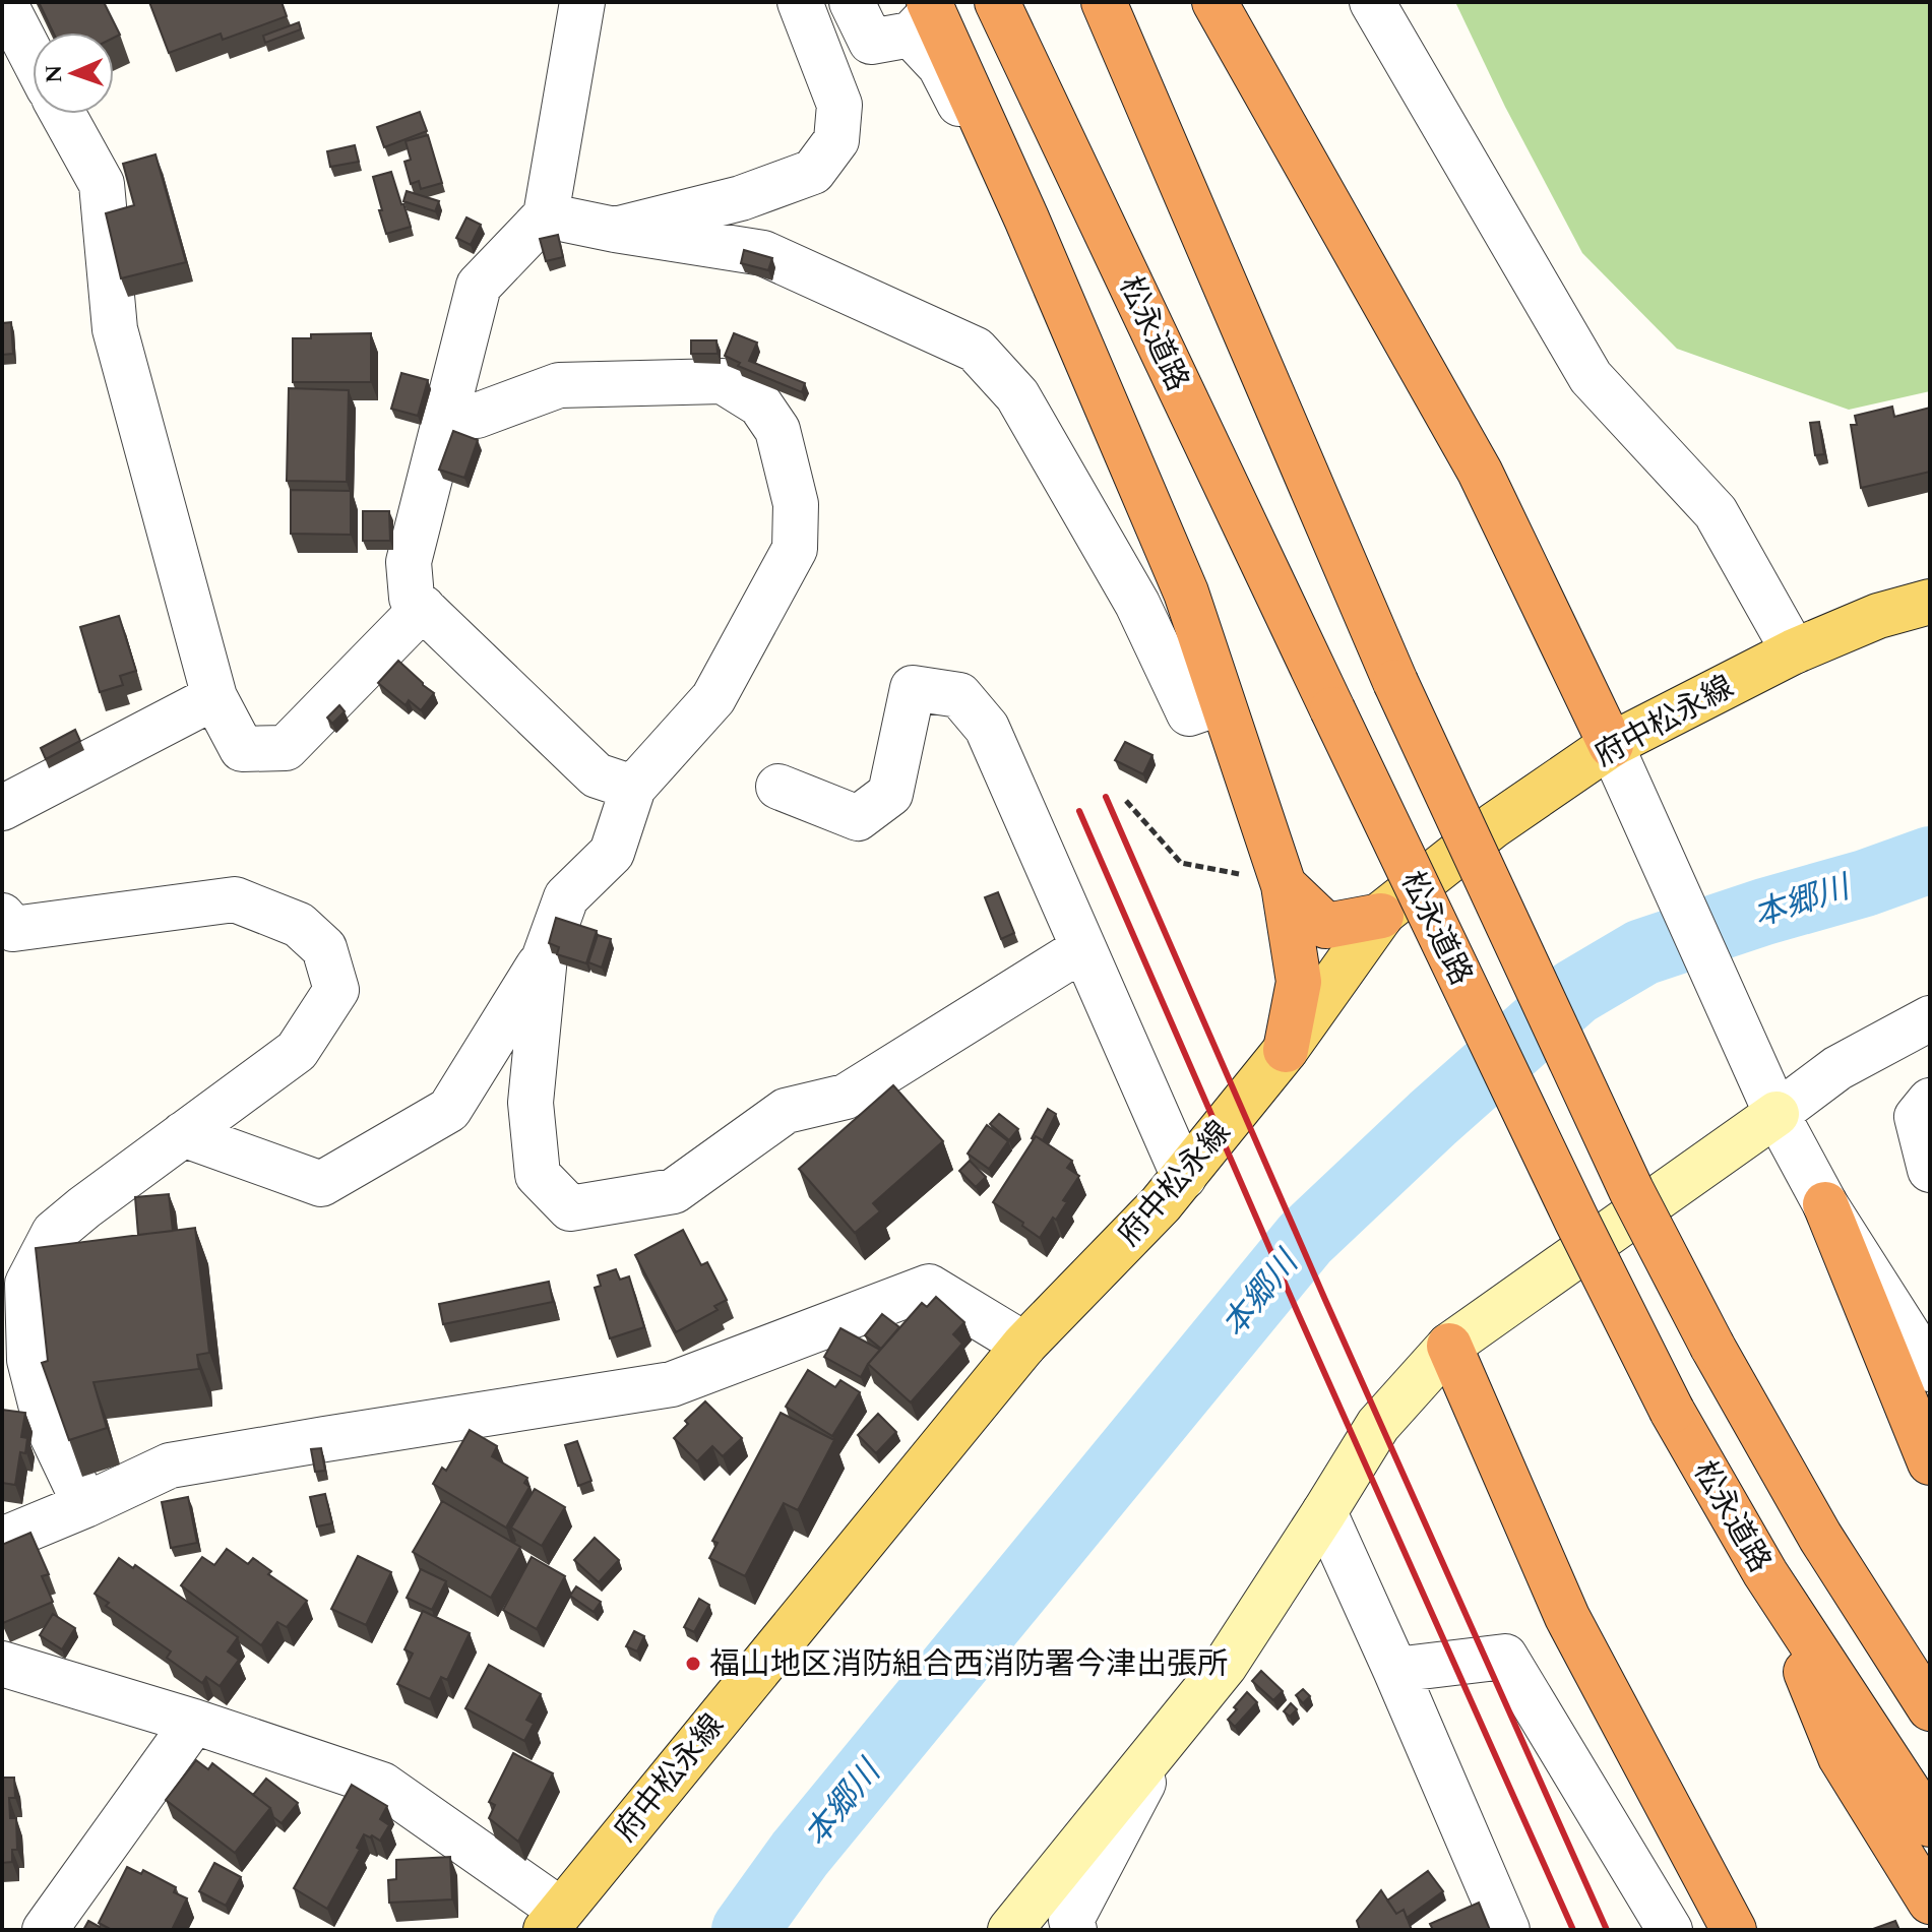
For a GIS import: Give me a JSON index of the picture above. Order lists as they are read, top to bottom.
{
  "streets": {
    "highway": ["松永道路"],
    "main road": ["府中松永線"]
  },
  "water": ["本郷川"],
  "places": ["福山地区消防組合西消防署今津出張所"],
  "north": "left"
}
